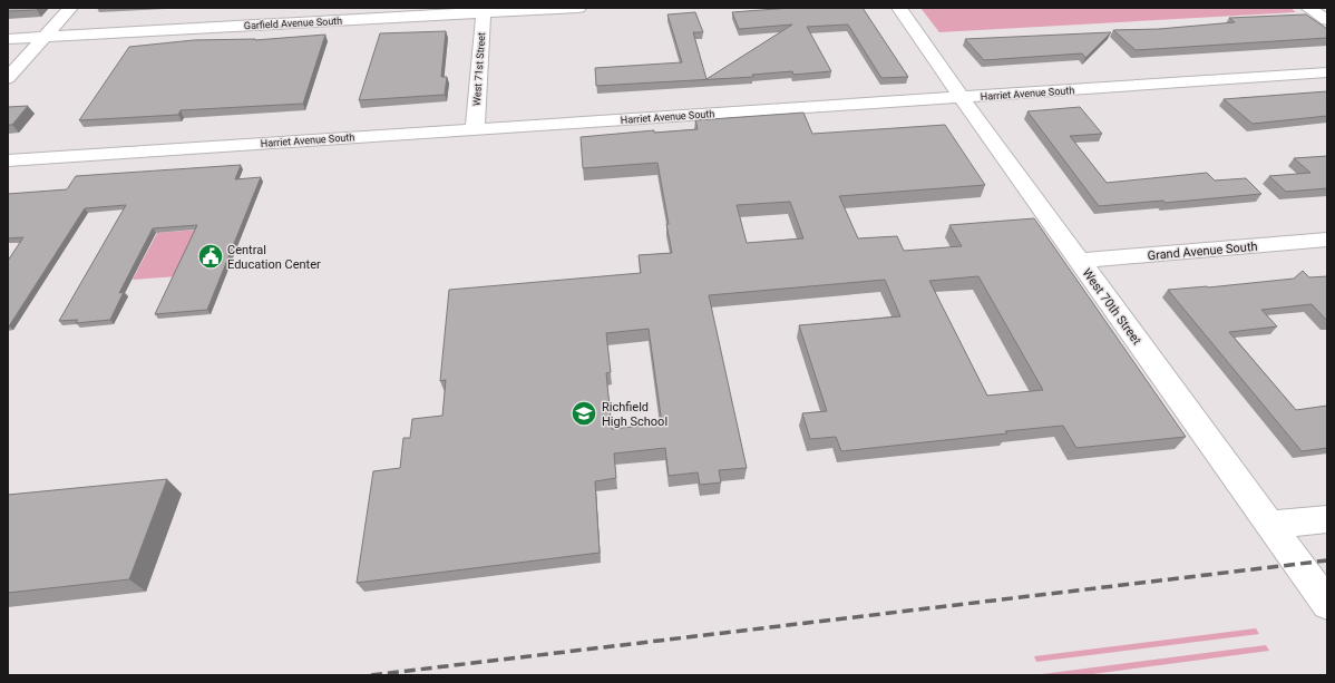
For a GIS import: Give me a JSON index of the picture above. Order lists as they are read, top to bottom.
{
  "streets": {
    "street": [
      "Garfield Avenue South",
      "West 71st Street",
      "Harriet Avenue South",
      "Grand Avenue South",
      "West 70th Street"
    ]
  },
  "crossings": [
    ["Garfield Avenue South", "West 71st Street"],
    ["West 71st Street", "Harriet Avenue South"],
    ["Harriet Avenue South", "West 70th Street"],
    ["Grand Avenue South", "West 70th Street"]
  ],
  "places": {
    "public building": ["Central Education Center"],
    "school or university": ["Richfield High School"]
  }
}
